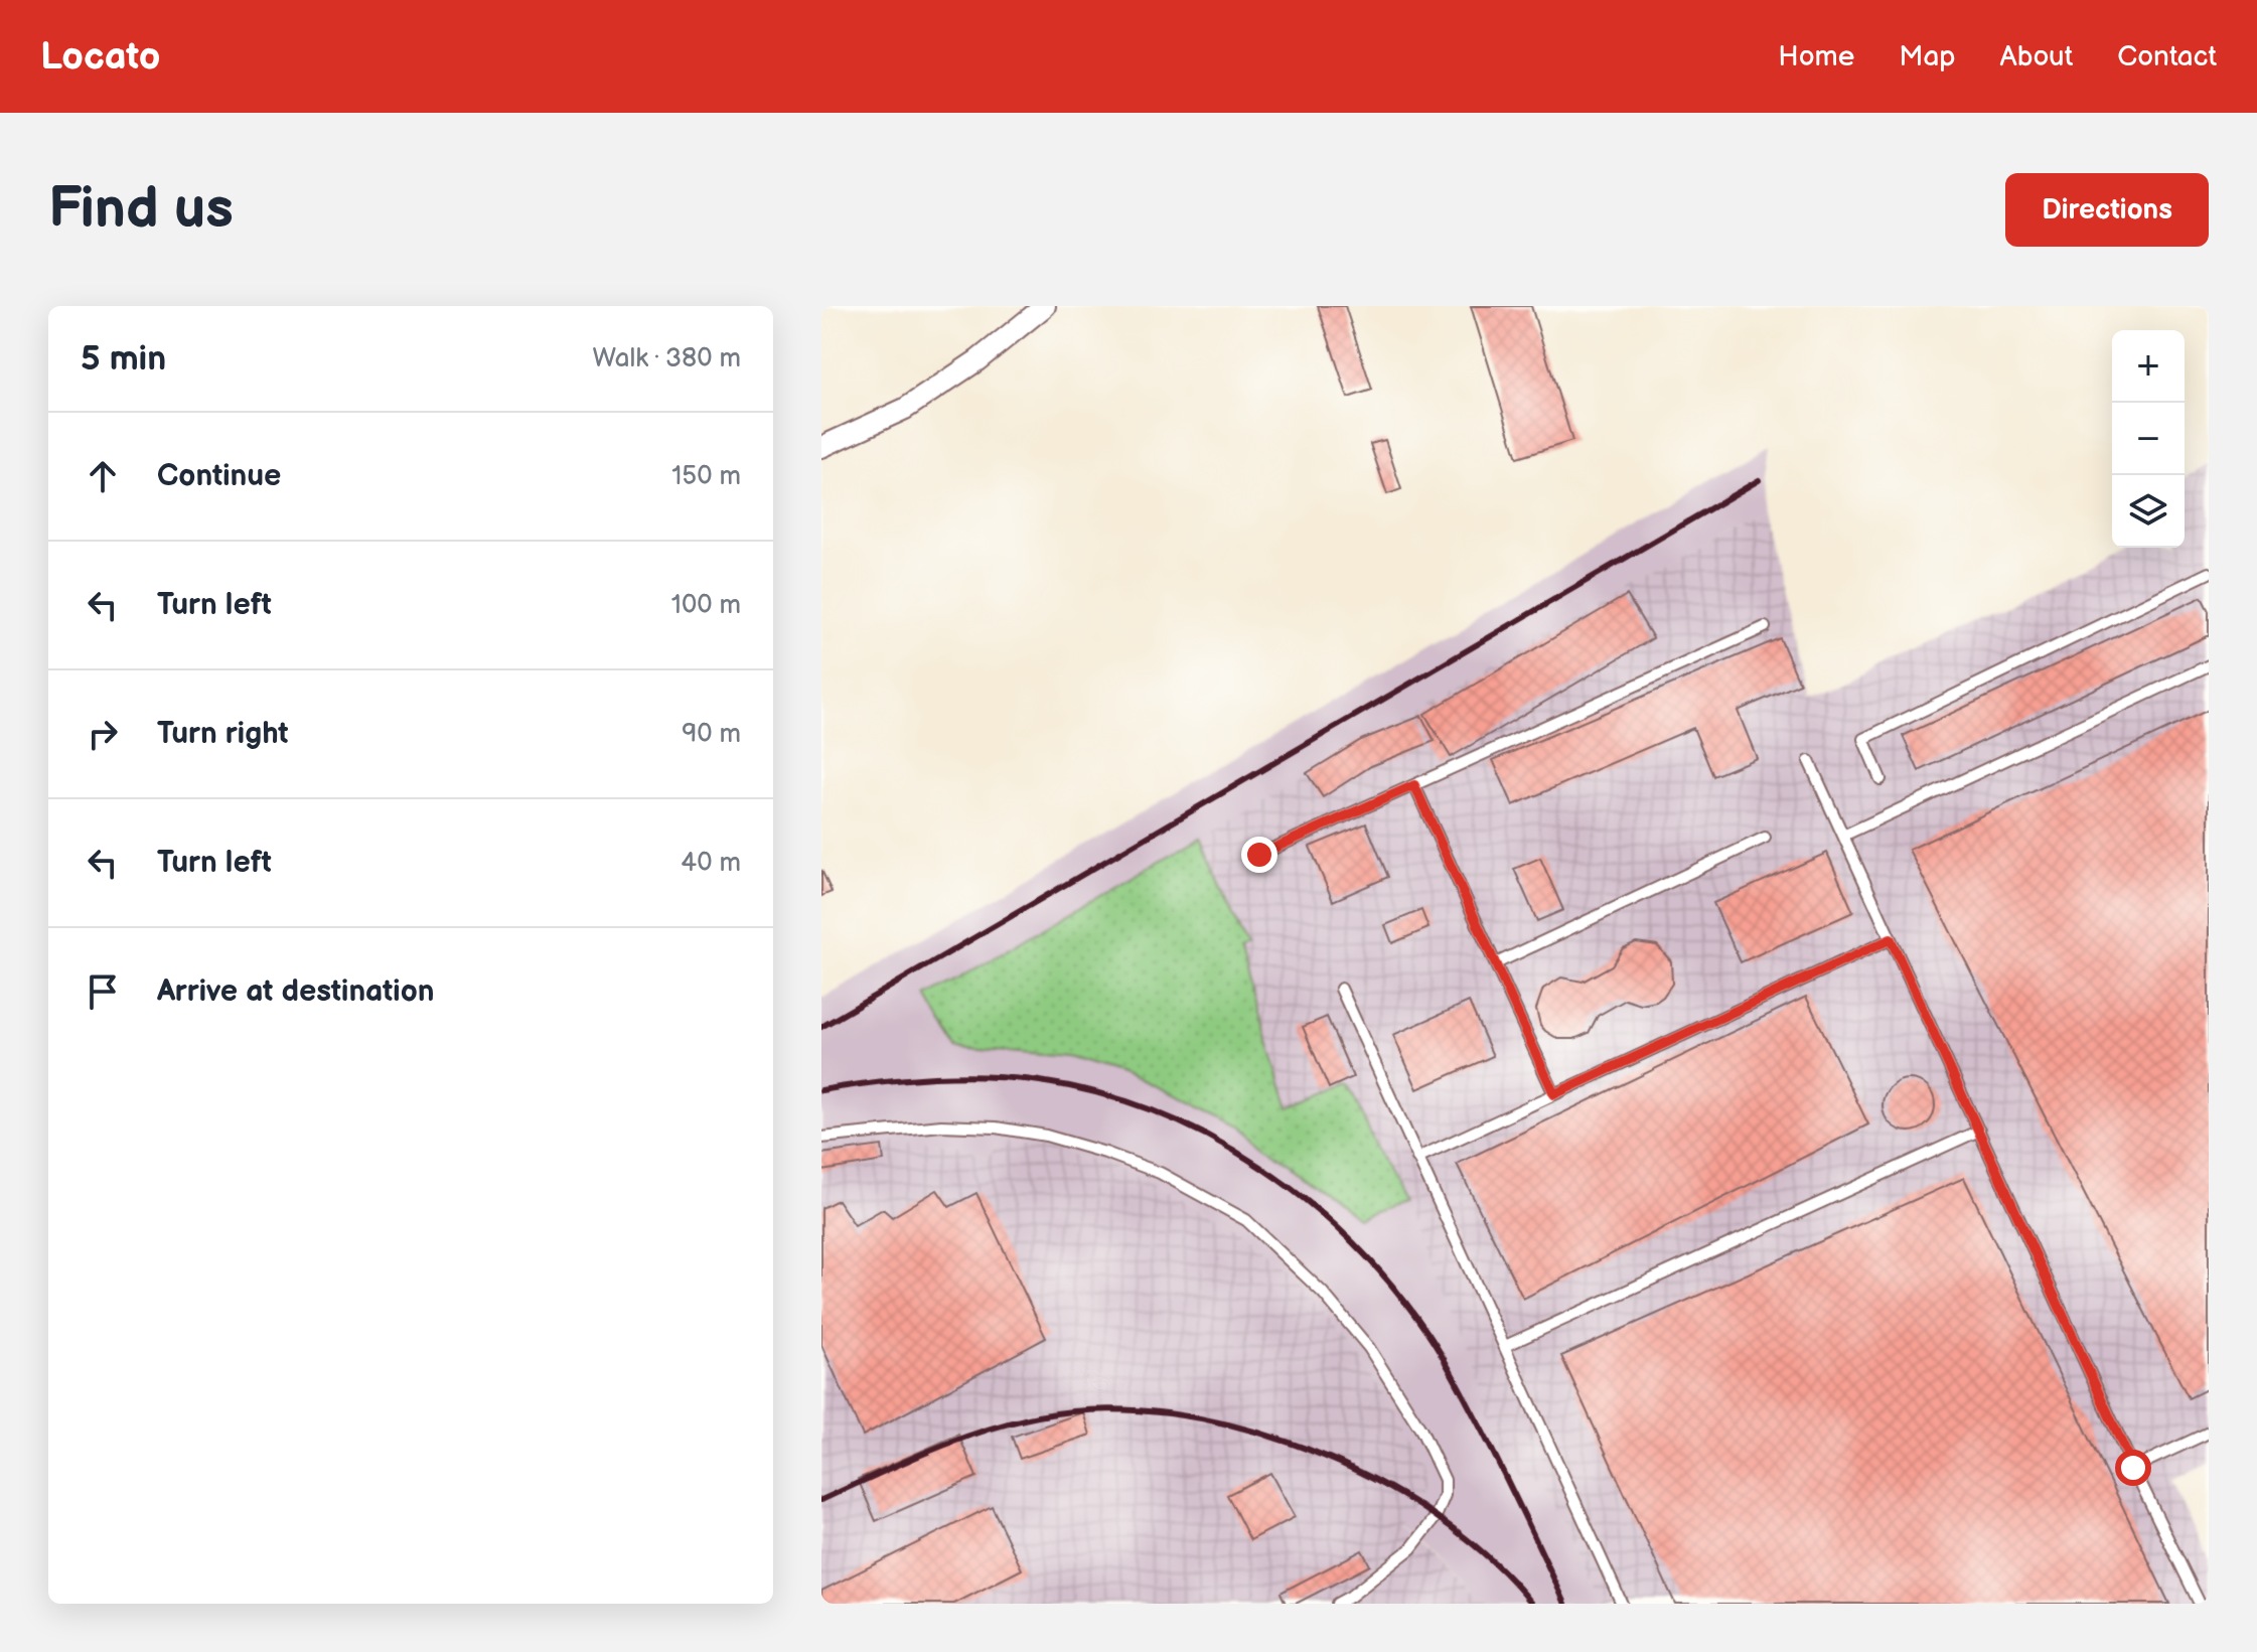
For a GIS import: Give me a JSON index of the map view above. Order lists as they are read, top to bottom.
{
  "page": {
    "header": "Locato",
    "nav": [
      "Home",
      "Map",
      "About",
      "Contact"
    ],
    "buttons": "Directions",
    "title": "Find us",
    "heading": ["5 min", "Walk · 380 m"],
    "map_buttons": ["+", "−"],
    "list": [
      ["Continue", "150 m"],
      ["Turn left", "100 m"],
      ["Turn right", "90 m"],
      ["Turn left", "40 m"],
      "Arrive at destination"
    ]
  }
}
